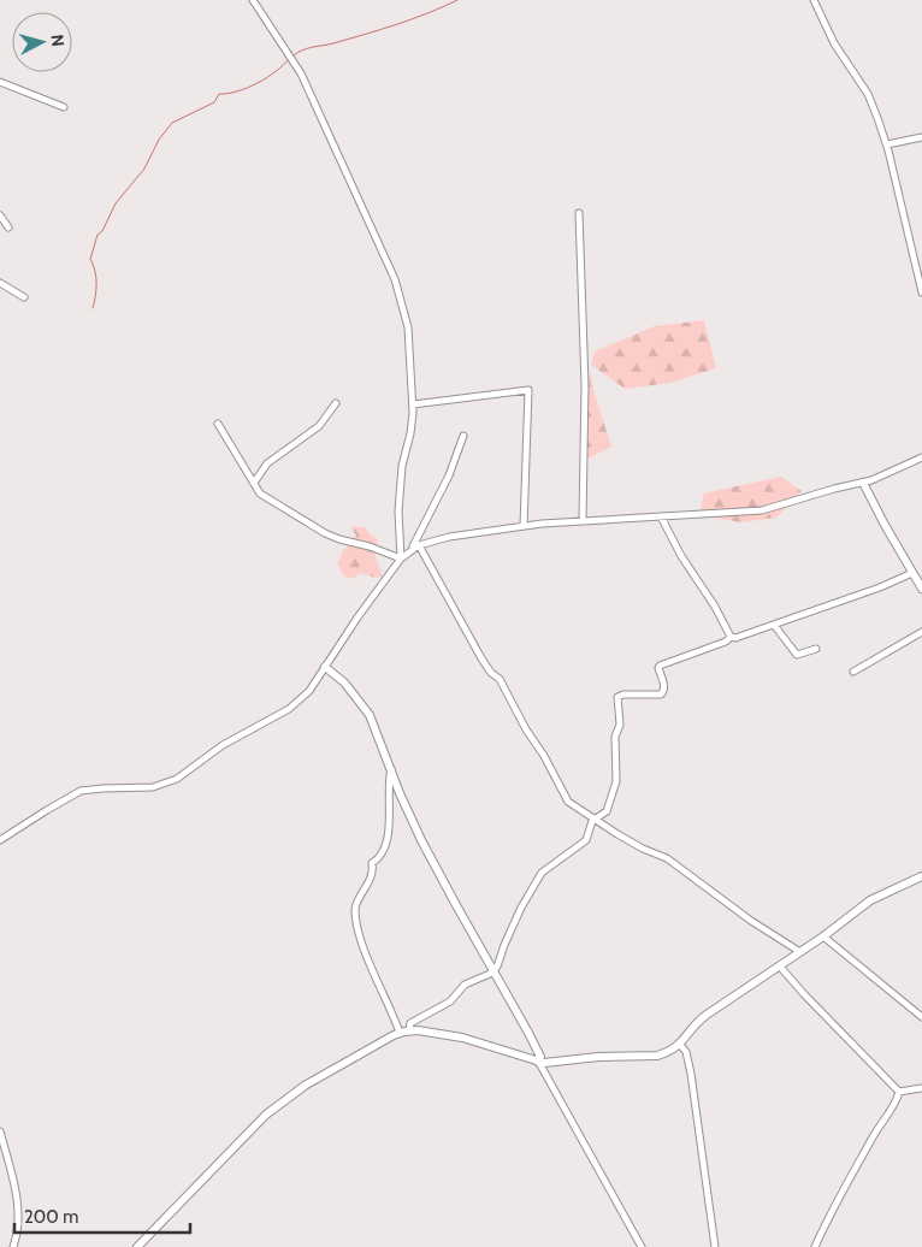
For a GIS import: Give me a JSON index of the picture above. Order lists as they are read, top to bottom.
{
  "scale_bar": "200 m",
  "north": "right"
}
